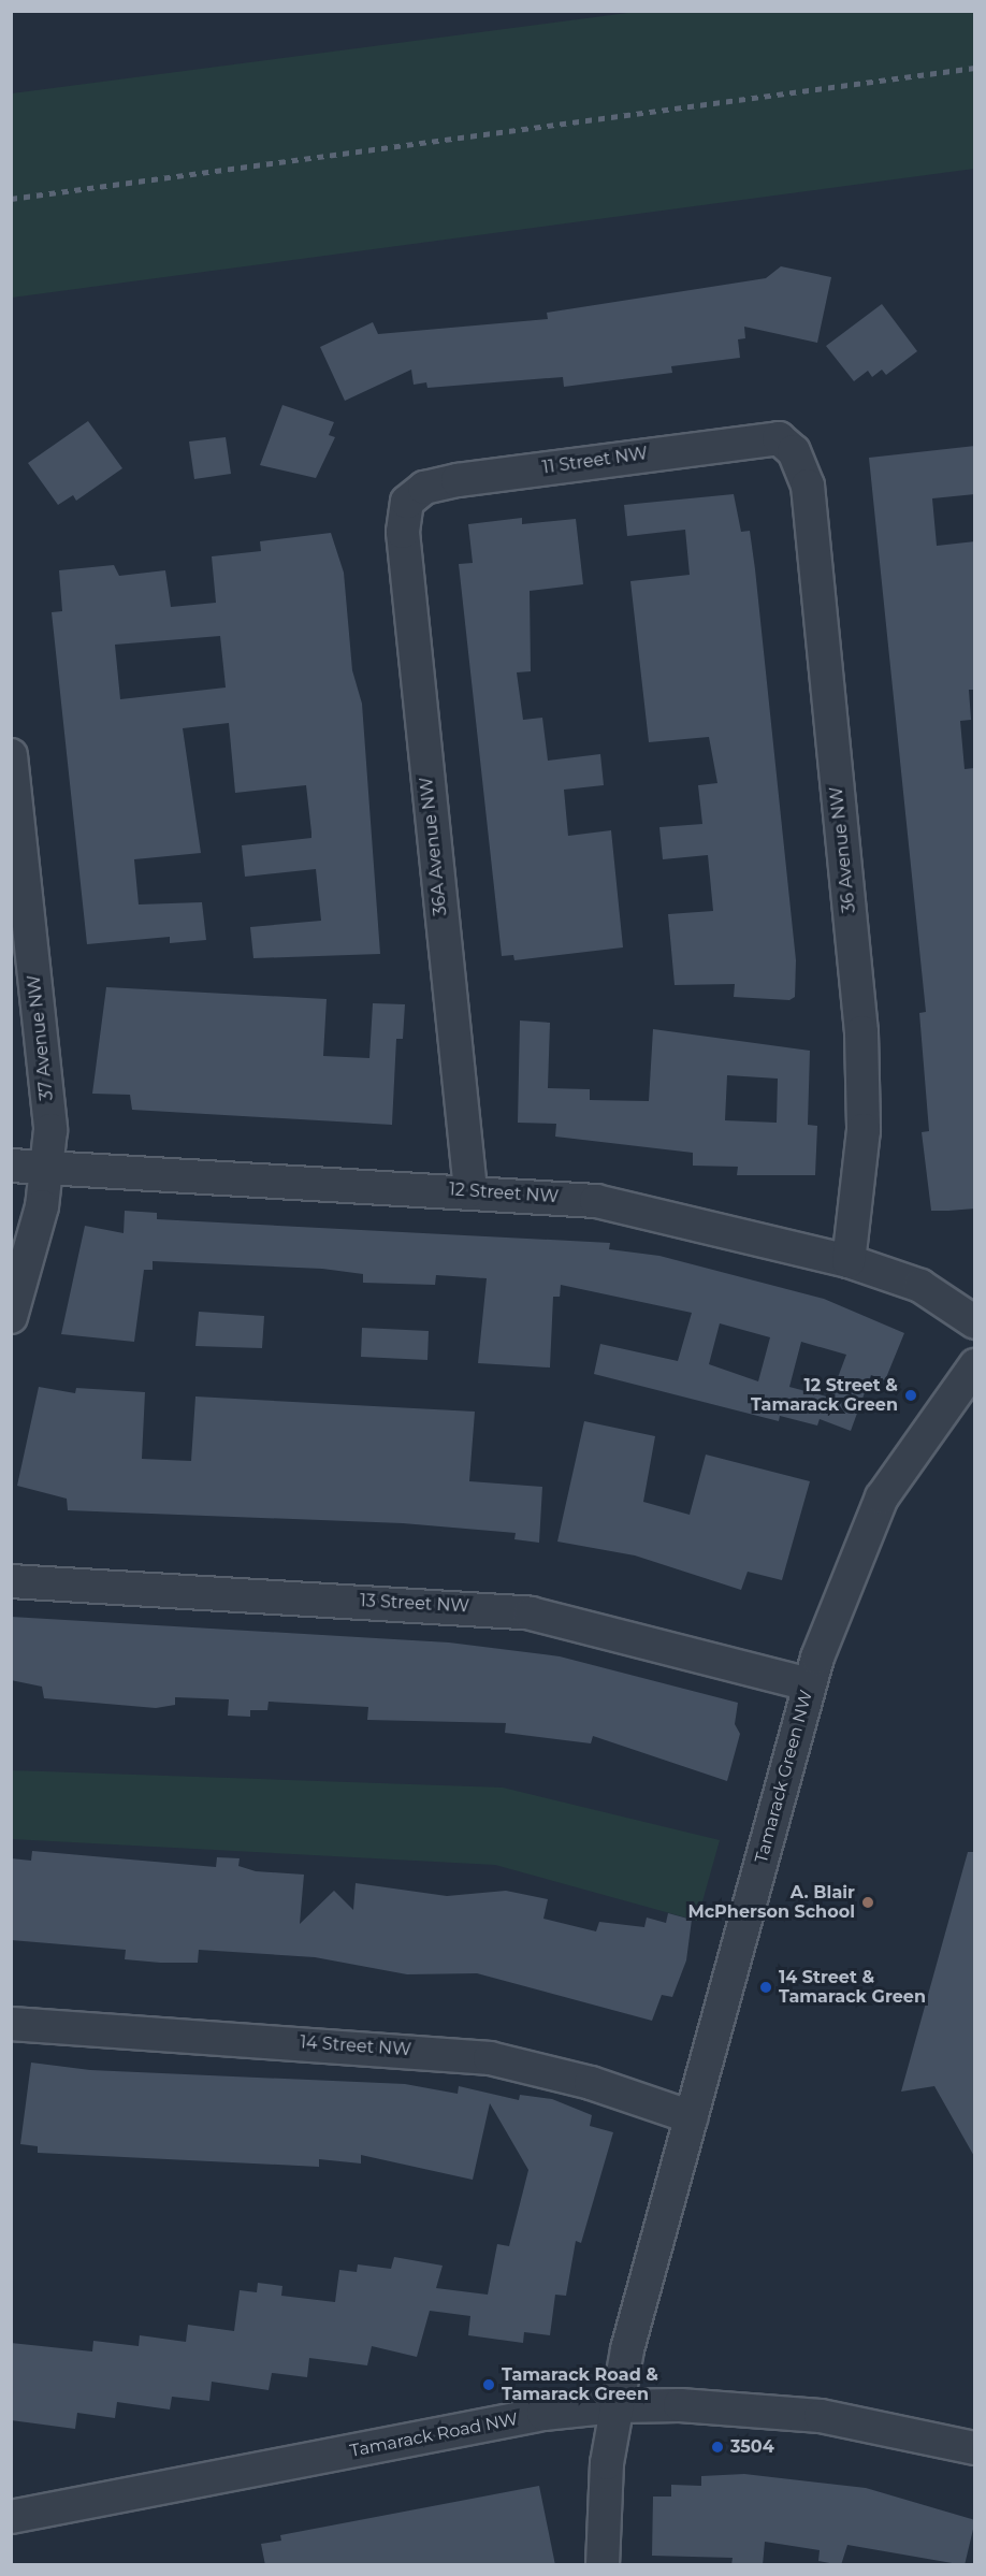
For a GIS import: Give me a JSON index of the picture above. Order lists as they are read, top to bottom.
{
  "streets": {
    "street": [
      "11 Street NW",
      "36A Avenue NW",
      "36 Avenue NW",
      "37 Avenue NW",
      "12 Street NW",
      "13 Street NW",
      "Tamarack Green NW",
      "14 Street NW",
      "Tamarack Road NW"
    ]
  },
  "crossings": [
    ["11 Street NW", "36A Avenue NW"],
    ["11 Street NW", "36 Avenue NW"],
    ["36A Avenue NW", "12 Street NW"],
    ["36 Avenue NW", "12 Street NW"],
    ["37 Avenue NW", "12 Street NW"],
    ["13 Street NW", "Tamarack Green NW"],
    ["Tamarack Green NW", "14 Street NW"],
    ["Tamarack Green NW", "Tamarack Road NW"]
  ],
  "places": [
    "12 Street & Tamarack Green",
    "A. Blair McPherson School",
    "14 Street & Tamarack Green",
    "Tamarack Road & Tamarack Green",
    "3504"
  ]
}
